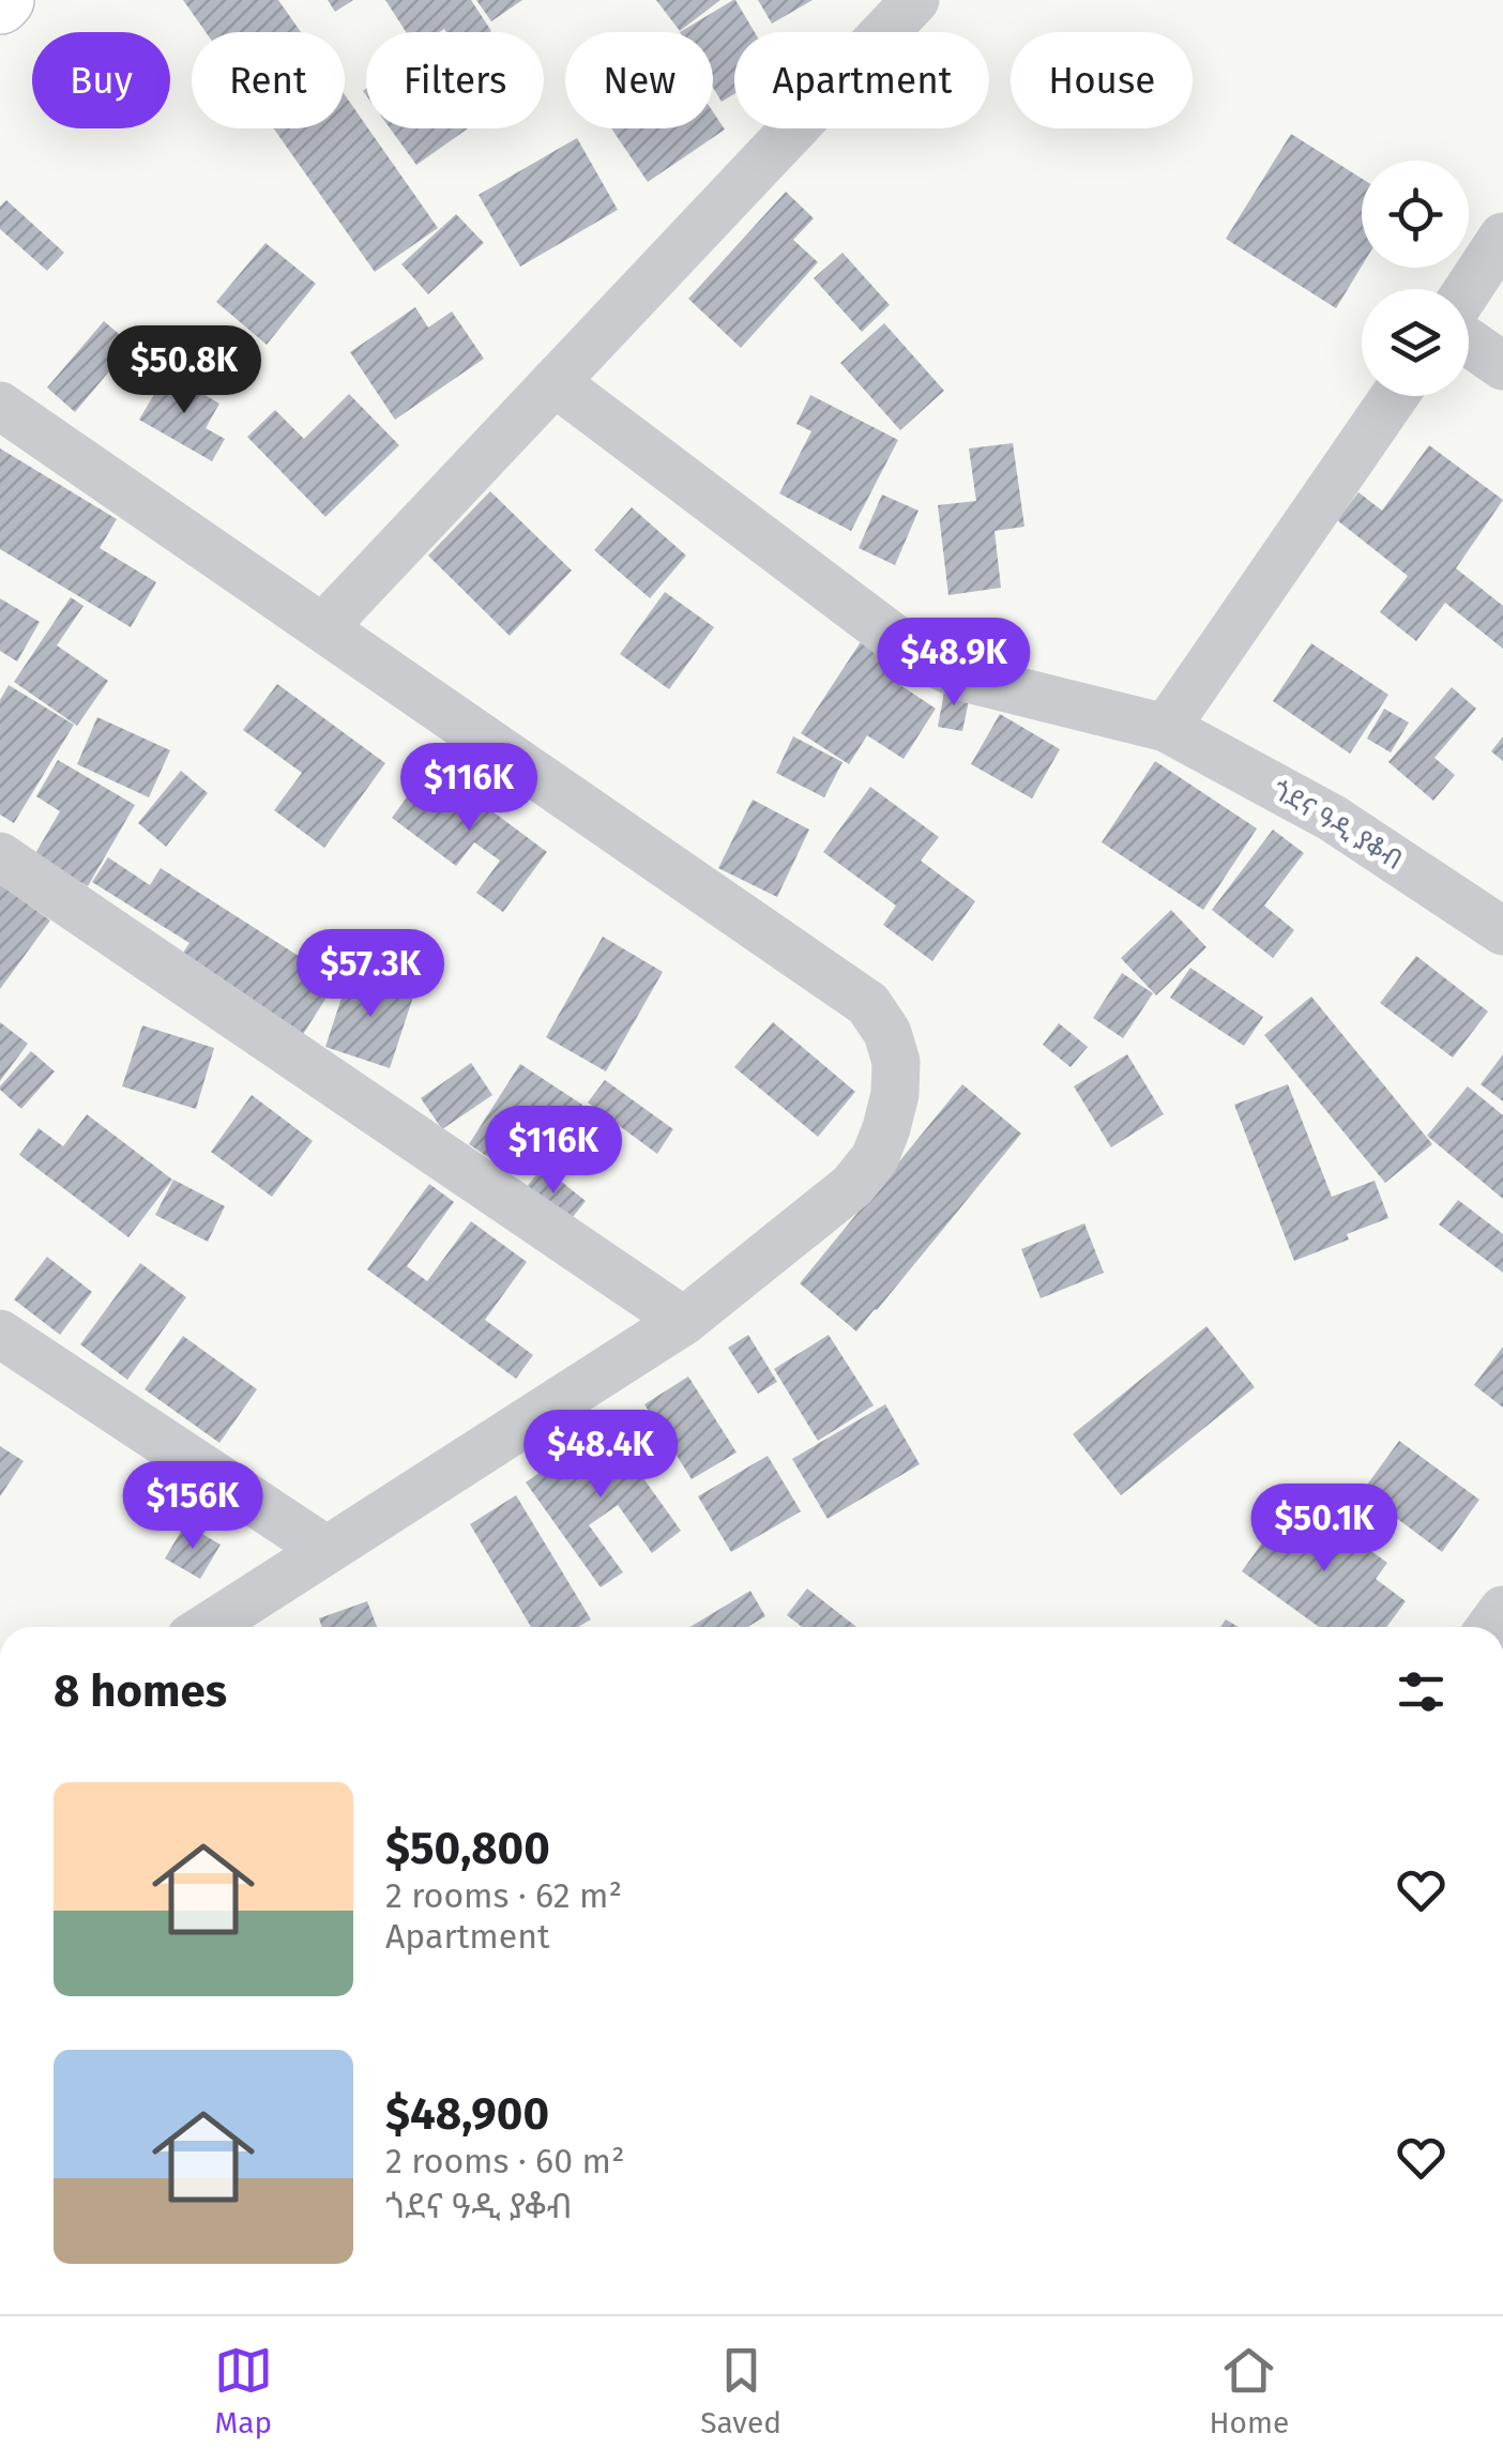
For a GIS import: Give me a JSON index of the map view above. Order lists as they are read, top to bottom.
{
  "streets": {
    "street": ["ጎደና ዓዲ ያቆብ"]
  },
  "page": {
    "chip": [
      "Buy",
      "Rent",
      "Filters",
      "New",
      "Apartment",
      "House"
    ],
    "price": [
      "$50.8K",
      "$48.9K",
      "$116K",
      "$57.3K",
      "$116K",
      "$48.4K",
      "$156K",
      "$50.1K"
    ],
    "heading": "8 homes",
    "list": [
      {
        "name": "$50,800",
        "note": "2 rooms · 62 m² · Apartment"
      },
      {
        "name": "$48,900",
        "note": "2 rooms · 60 m² · ጎደና ዓዲ ያቆብ"
      }
    ],
    "tabs": ["Map", "Saved", "Home"]
  }
}
